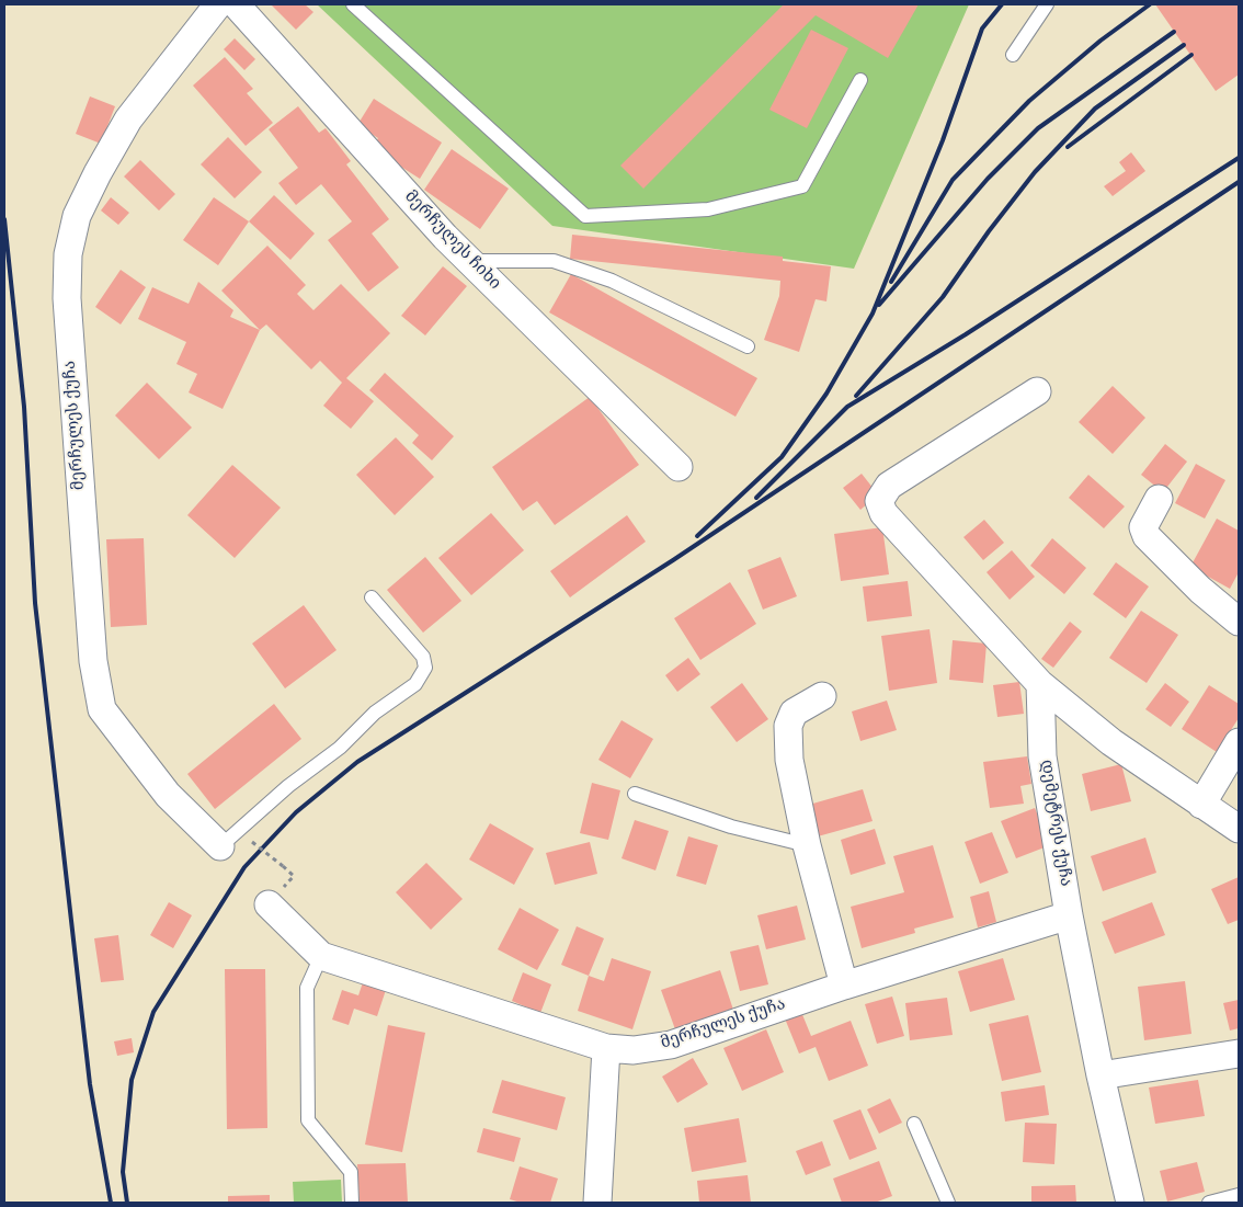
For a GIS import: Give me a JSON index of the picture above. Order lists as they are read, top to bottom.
{
  "streets": {
    "street": ["მერჩულეს ჩიხი", "მერჩულეს ქუჩა", "დემეტრეს ქუჩა"]
  },
  "crossings": [
    ["მერჩულეს ქუჩა", "დემეტრეს ქუჩა"]
  ]
}
